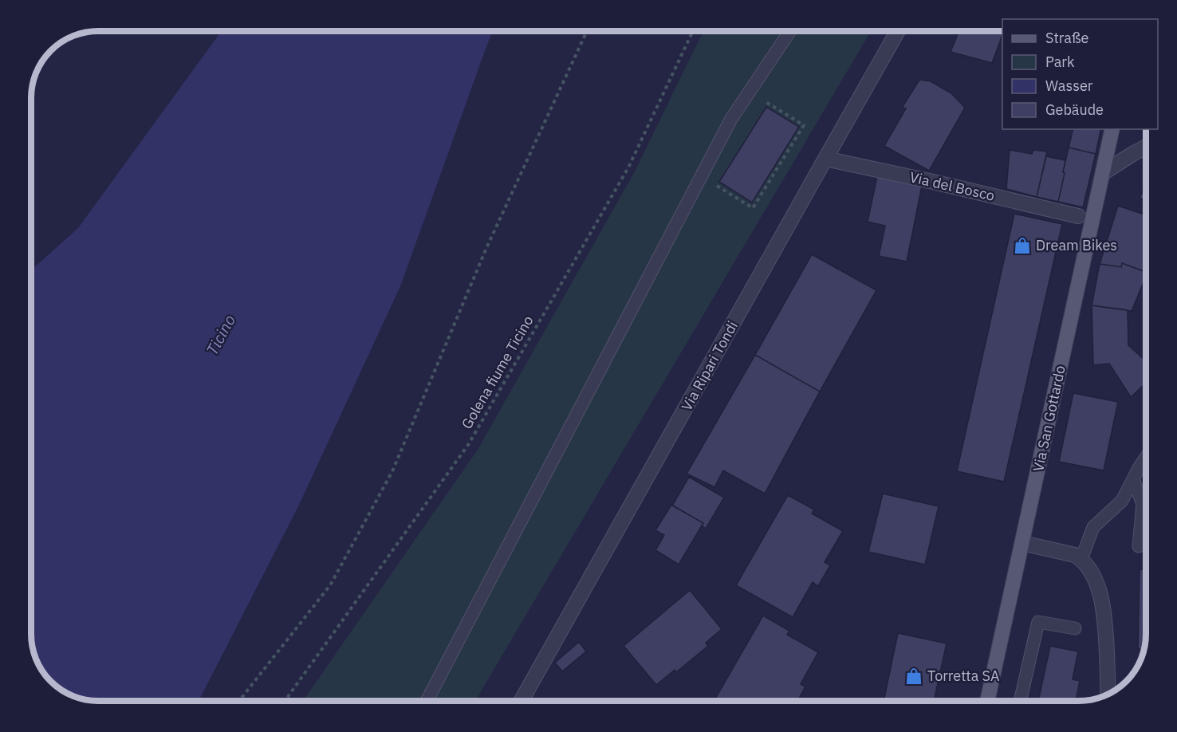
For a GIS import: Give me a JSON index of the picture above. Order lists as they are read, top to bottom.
{
  "streets": {
    "main road": ["Via San Gottardo"],
    "street": ["Via del Bosco", "Via Ripari Tondi"],
    "path": ["Golena fiume Ticino"]
  },
  "crossings": [
    ["Via del Bosco", "Via Ripari Tondi"]
  ],
  "water": ["Ticino"],
  "places": {
    "shop": ["Dream Bikes", "Torretta SA"]
  },
  "legend": [
    "Straße",
    "Park",
    "Wasser",
    "Gebäude"
  ]
}
